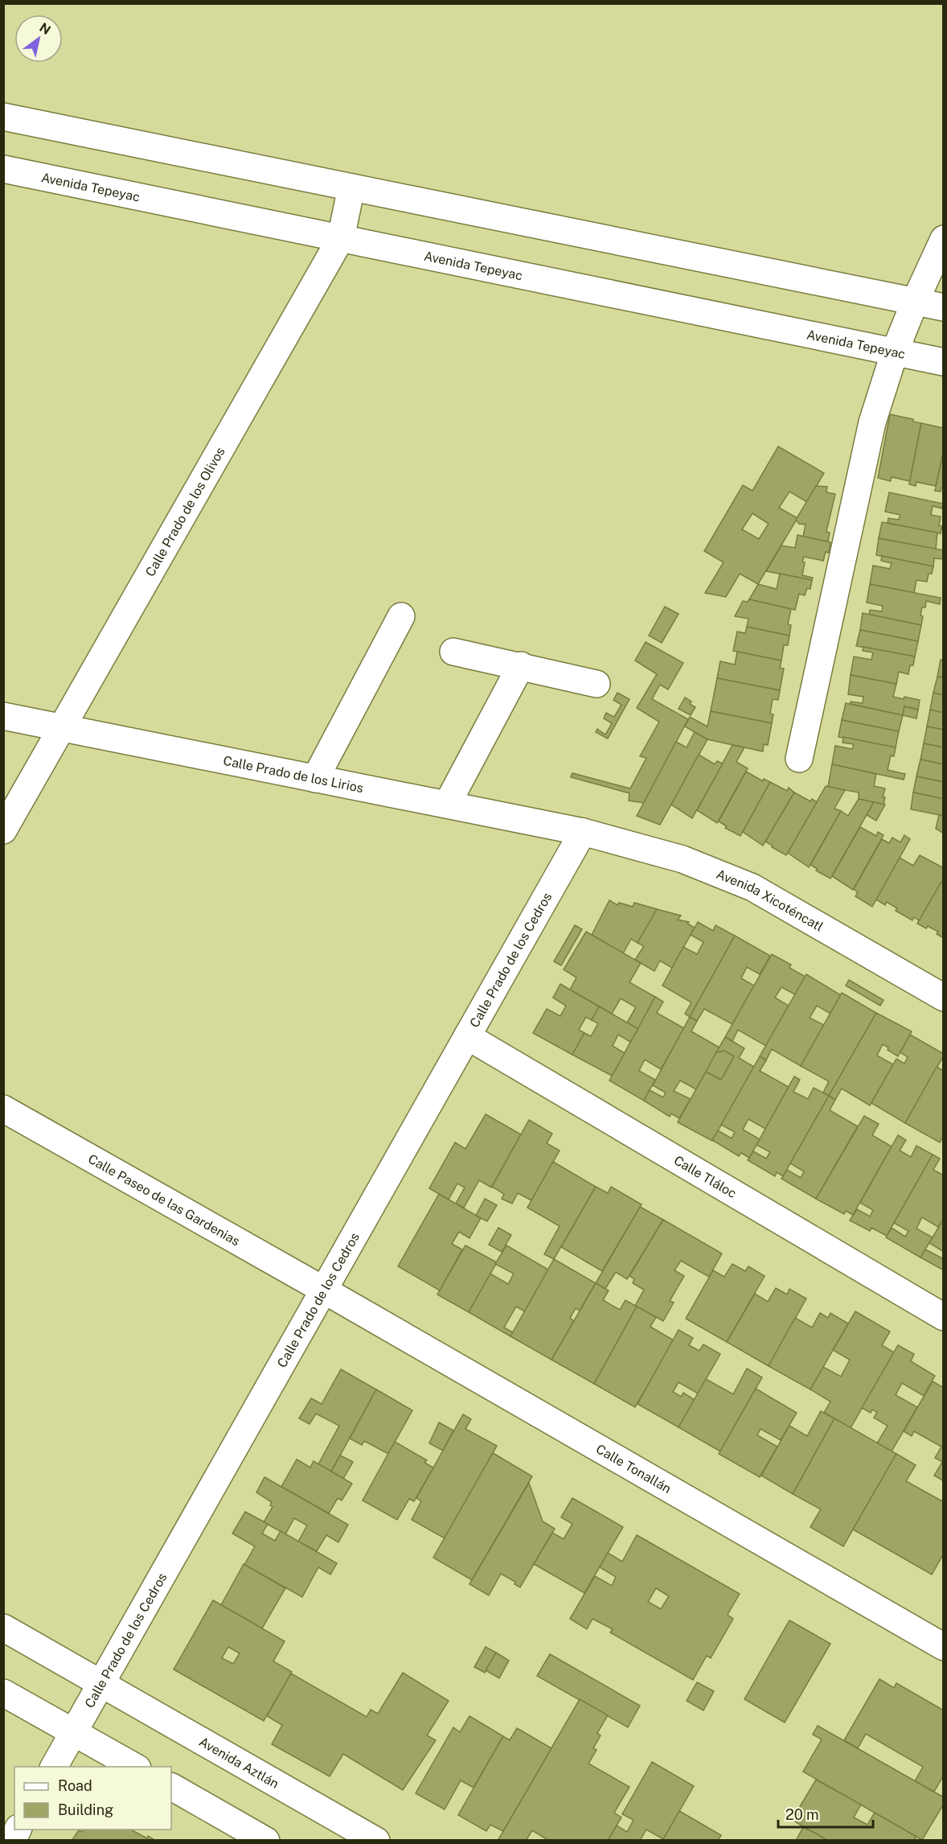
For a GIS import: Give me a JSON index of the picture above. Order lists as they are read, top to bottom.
{
  "streets": {
    "street": [
      "Avenida Tepeyac",
      "Calle Prado de los Olivos",
      "Calle Prado de los Lirios",
      "Avenida Xicoténcatl",
      "Calle Prado de los Cedros",
      "Calle Tláloc",
      "Calle Paseo de las Gardenias",
      "Calle Tonallán",
      "Avenida Aztlán"
    ]
  },
  "crossings": [
    ["Avenida Tepeyac", "Calle Prado de los Olivos"],
    ["Calle Prado de los Olivos", "Calle Prado de los Lirios"],
    ["Calle Prado de los Lirios", "Avenida Xicoténcatl"],
    ["Calle Prado de los Lirios", "Calle Prado de los Cedros"],
    ["Avenida Xicoténcatl", "Calle Prado de los Cedros"],
    ["Calle Prado de los Cedros", "Calle Tláloc"],
    ["Calle Prado de los Cedros", "Calle Paseo de las Gardenias"],
    ["Calle Prado de los Cedros", "Calle Tonallán"],
    ["Calle Prado de los Cedros", "Avenida Aztlán"],
    ["Calle Paseo de las Gardenias", "Calle Tonallán"]
  ],
  "legend": ["Road", "Building"],
  "scale_bar": "20 m",
  "north": "top right"
}
